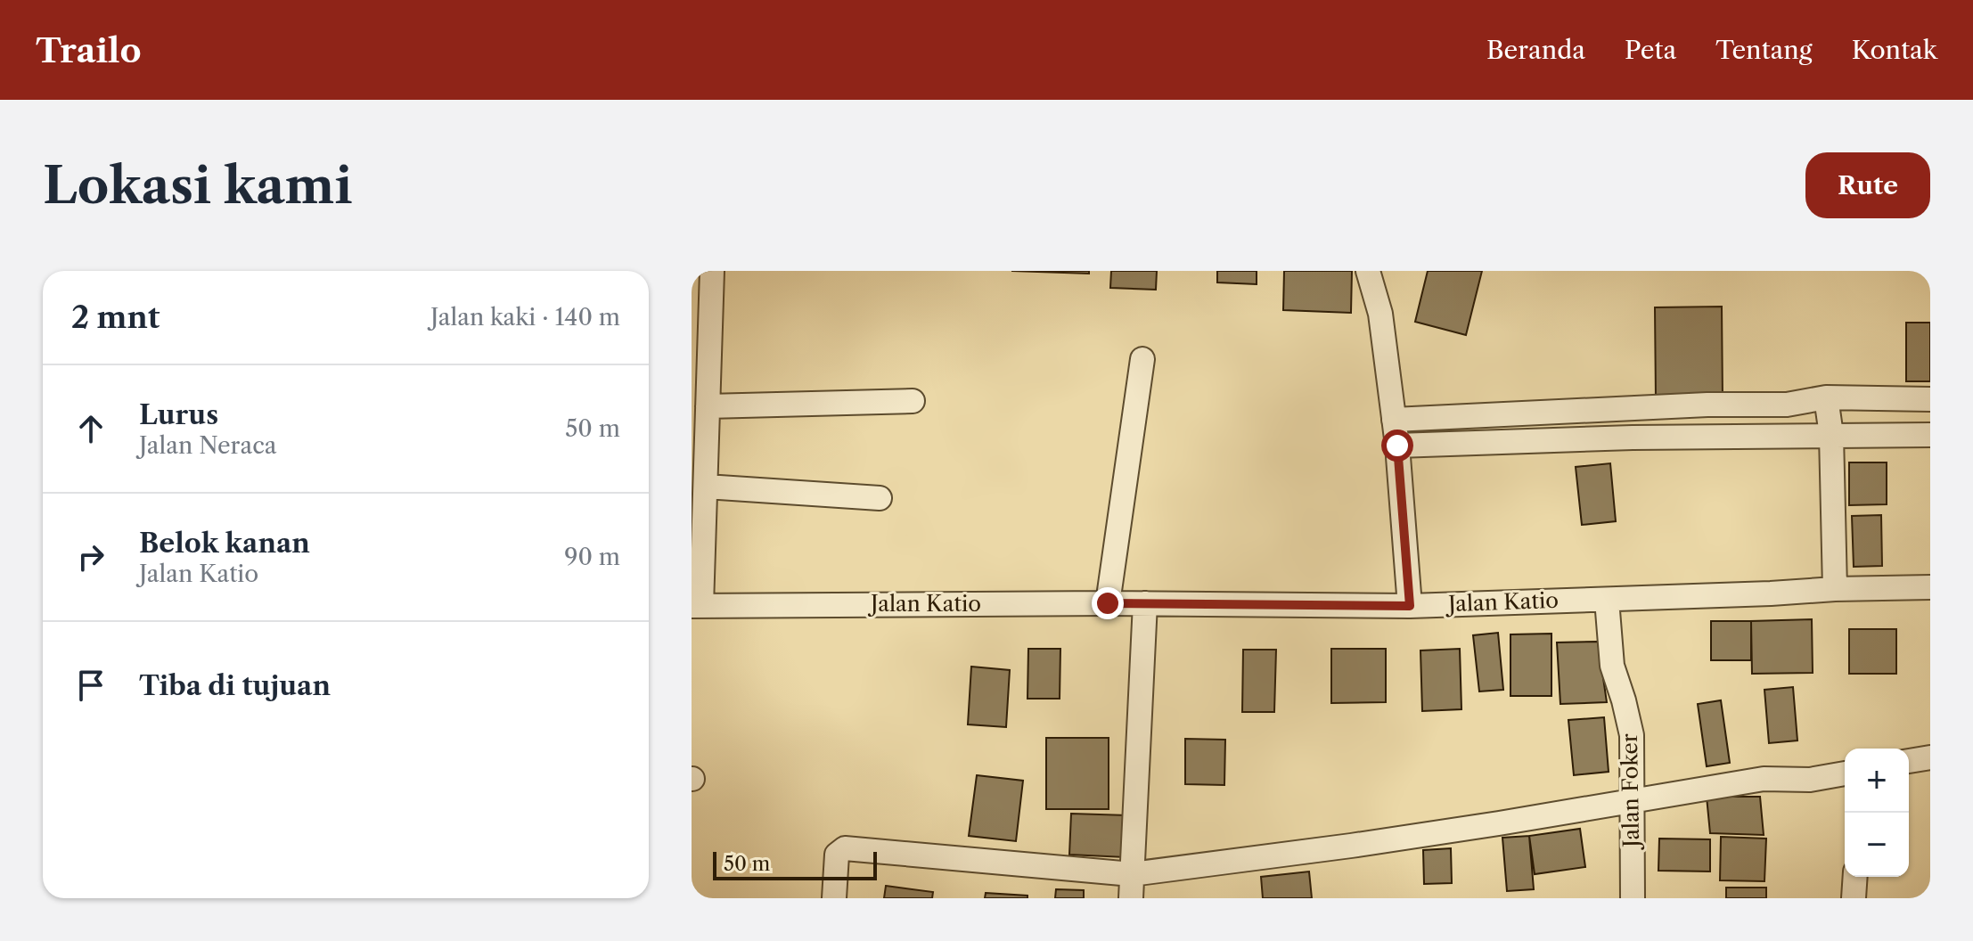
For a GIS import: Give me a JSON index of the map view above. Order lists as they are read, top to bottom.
{
  "streets": {
    "street": ["Jalan Katio", "Jalan Foker"]
  },
  "crossings": [
    ["Jalan Katio", "Jalan Foker"]
  ],
  "scale_bar": "50 m",
  "page": {
    "header": "Trailo",
    "nav": [
      "Beranda",
      "Peta",
      "Tentang",
      "Kontak"
    ],
    "buttons": "Rute",
    "title": "Lokasi kami",
    "heading": ["2 mnt", "Jalan kaki · 140 m"],
    "list": [
      ["Lurus", "Jalan Neraca", "50 m"],
      ["Belok kanan", "Jalan Katio", "90 m"],
      "Tiba di tujuan"
    ],
    "map_buttons": ["+", "−"],
    "scale": "50 m"
  }
}
